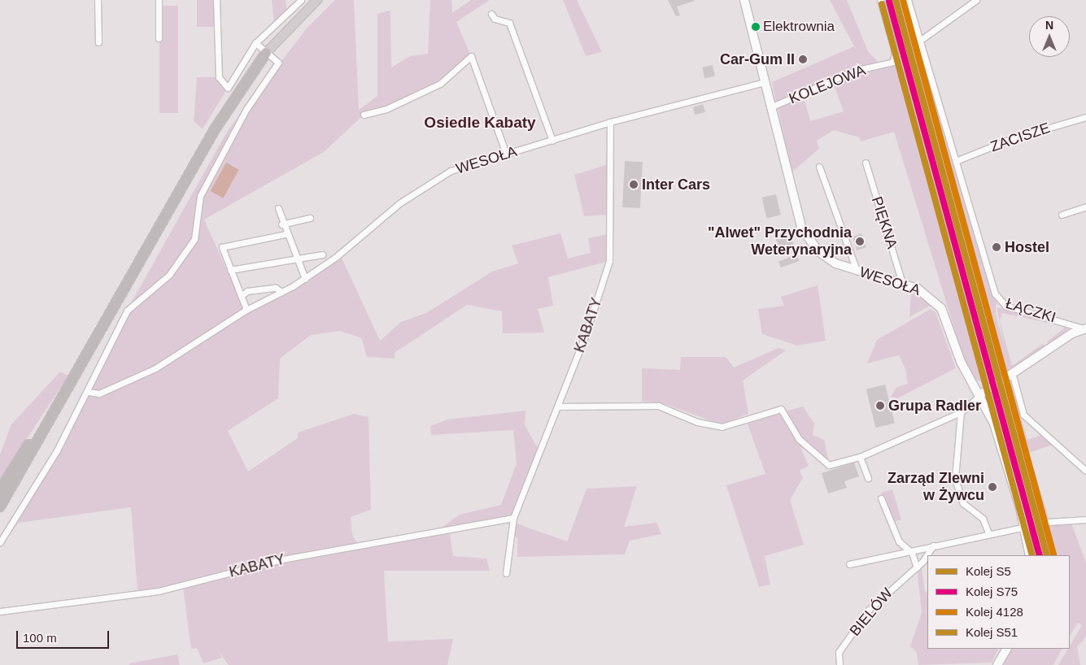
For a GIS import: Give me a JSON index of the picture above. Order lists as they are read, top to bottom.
{
  "streets": {
    "street": [
      "KOLEJOWA",
      "ZACISZE",
      "WESOŁA",
      "PIĘKNA",
      "ŁĄCZKI",
      "KABATY",
      "BIELÓW"
    ]
  },
  "crossings": [
    ["KOLEJOWA", "WESOŁA"],
    ["ZACISZE", "ŁĄCZKI"],
    ["WESOŁA", "PIĘKNA"],
    ["WESOŁA", "KABATY"]
  ],
  "districts": ["Osiedle Kabaty"],
  "places": [
    "Elektrownia",
    "Car-Gum II",
    "Inter Cars",
    "\"Alwet\" Przychodnia Weterynaryjna",
    "Hostel",
    "Grupa Radler",
    "Zarząd Zlewni w Żywcu"
  ],
  "lines": [
    "rail line S5",
    "rail line 4128",
    "rail line S75",
    "rail line S51"
  ],
  "legend": [
    "Kolej S5",
    "Kolej S75",
    "Kolej 4128",
    "Kolej S51"
  ],
  "scale_bar": "100 m",
  "north": "top"
}
